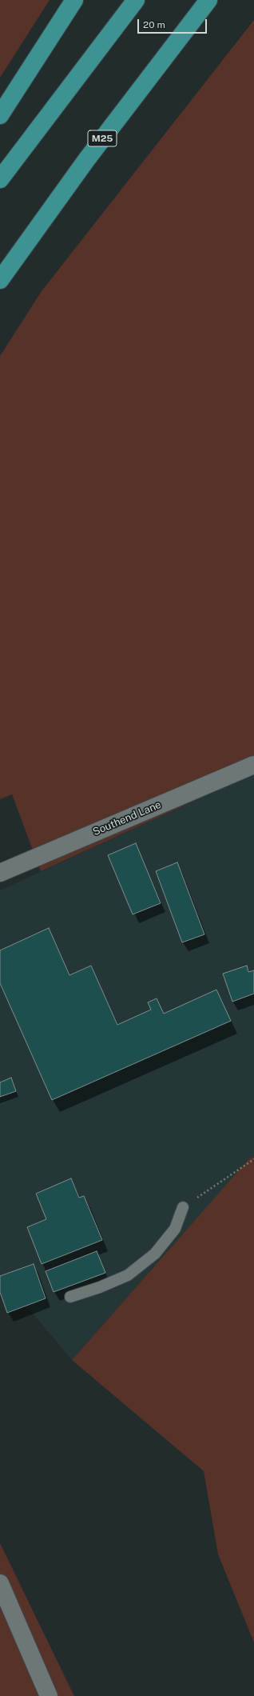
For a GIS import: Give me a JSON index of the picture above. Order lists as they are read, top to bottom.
{
  "streets": {
    "highway": ["M25"],
    "street": ["Southend Lane"]
  },
  "scale_bar": "20 m"
}
